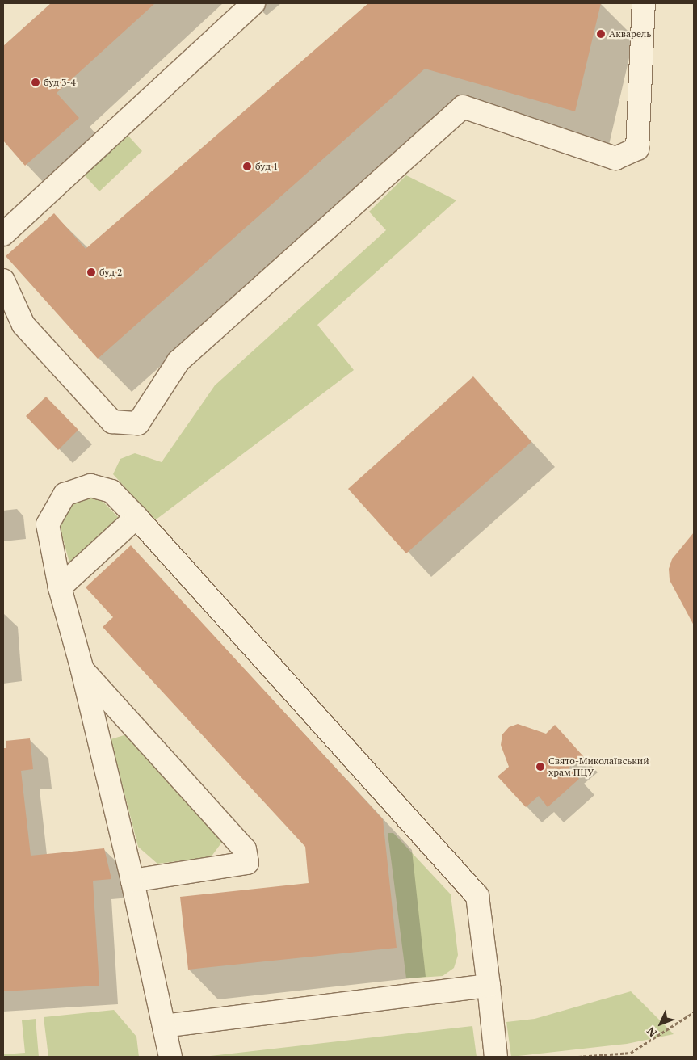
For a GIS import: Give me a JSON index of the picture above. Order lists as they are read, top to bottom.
{
  "places": [
    "Акварель",
    "буд 3-4",
    "буд 1",
    "буд 2",
    "Свято-Миколаївський храм ПЦУ"
  ],
  "north": "bottom left"
}
